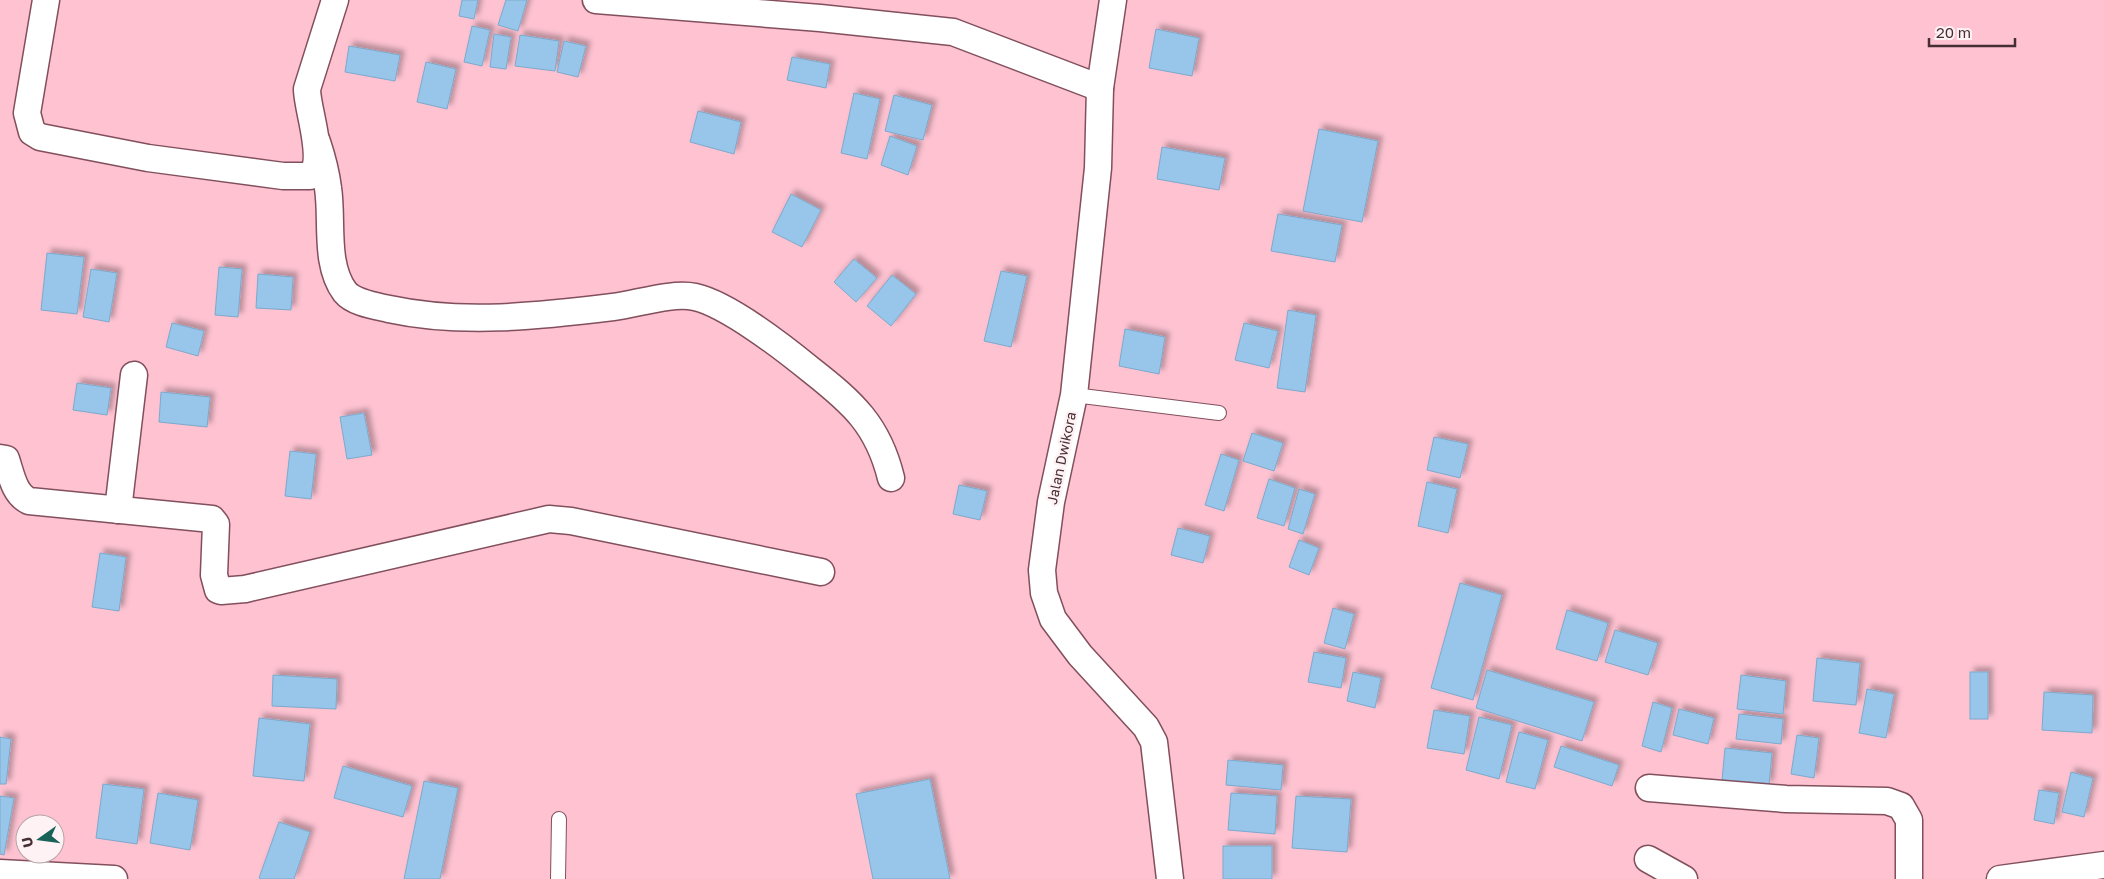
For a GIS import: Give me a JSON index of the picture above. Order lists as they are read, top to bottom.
{
  "streets": {
    "street": ["Jalan Dwikora"]
  },
  "scale_bar": "20 m",
  "north": "left"
}
